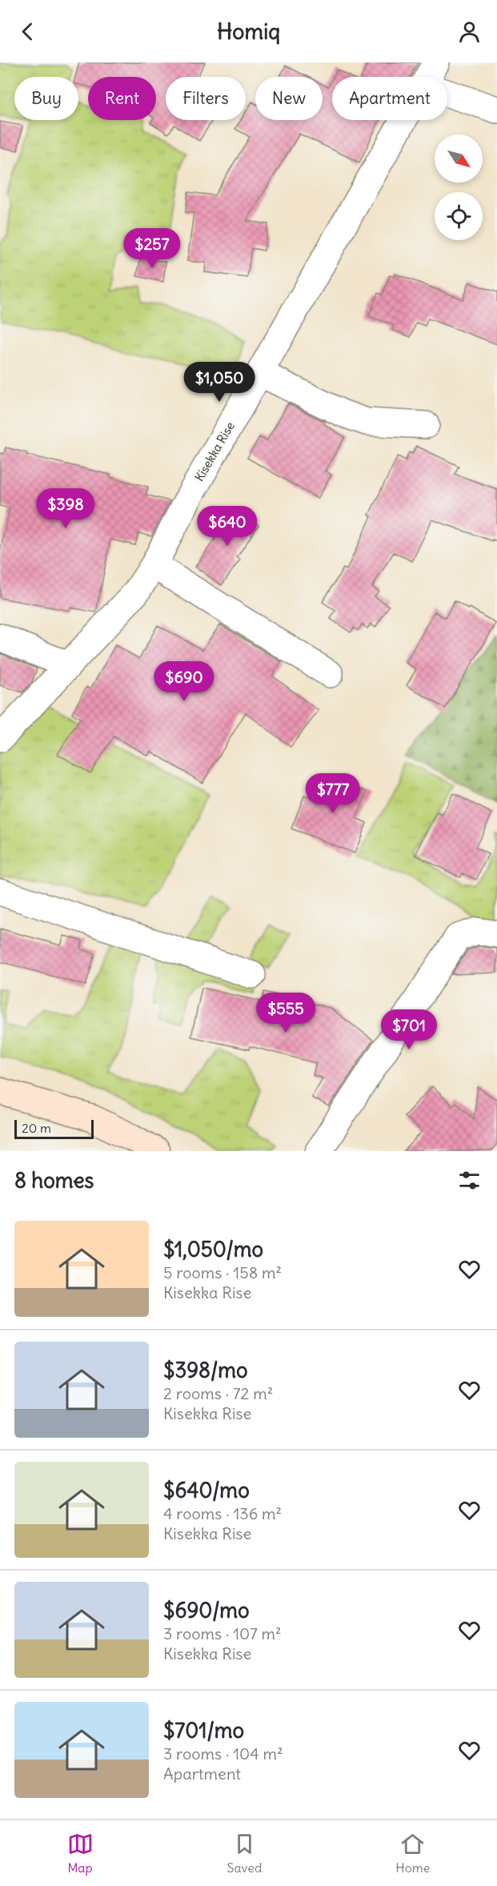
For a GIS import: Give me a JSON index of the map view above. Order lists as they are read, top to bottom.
{
  "streets": {
    "street": ["Kisekka Rise"]
  },
  "scale_bar": "20 m",
  "north": "bottom right",
  "page": {
    "header": "Homiq",
    "chip": [
      "Buy",
      "Rent",
      "Filters",
      "New",
      "Apartment"
    ],
    "price": [
      "$257",
      "$1,050",
      "$398",
      "$640",
      "$690",
      "$777",
      "$555",
      "$701"
    ],
    "scale": "20 m",
    "heading": "8 homes",
    "list": [
      {
        "name": "$1,050/mo",
        "note": "5 rooms · 158 m² · Kisekka Rise"
      },
      {
        "name": "$398/mo",
        "note": "2 rooms · 72 m² · Kisekka Rise"
      },
      {
        "name": "$640/mo",
        "note": "4 rooms · 136 m² · Kisekka Rise"
      },
      {
        "name": "$690/mo",
        "note": "3 rooms · 107 m² · Kisekka Rise"
      },
      {
        "name": "$701/mo",
        "note": "3 rooms · 104 m² · Apartment"
      }
    ],
    "tabs": ["Map", "Saved", "Home"]
  }
}
